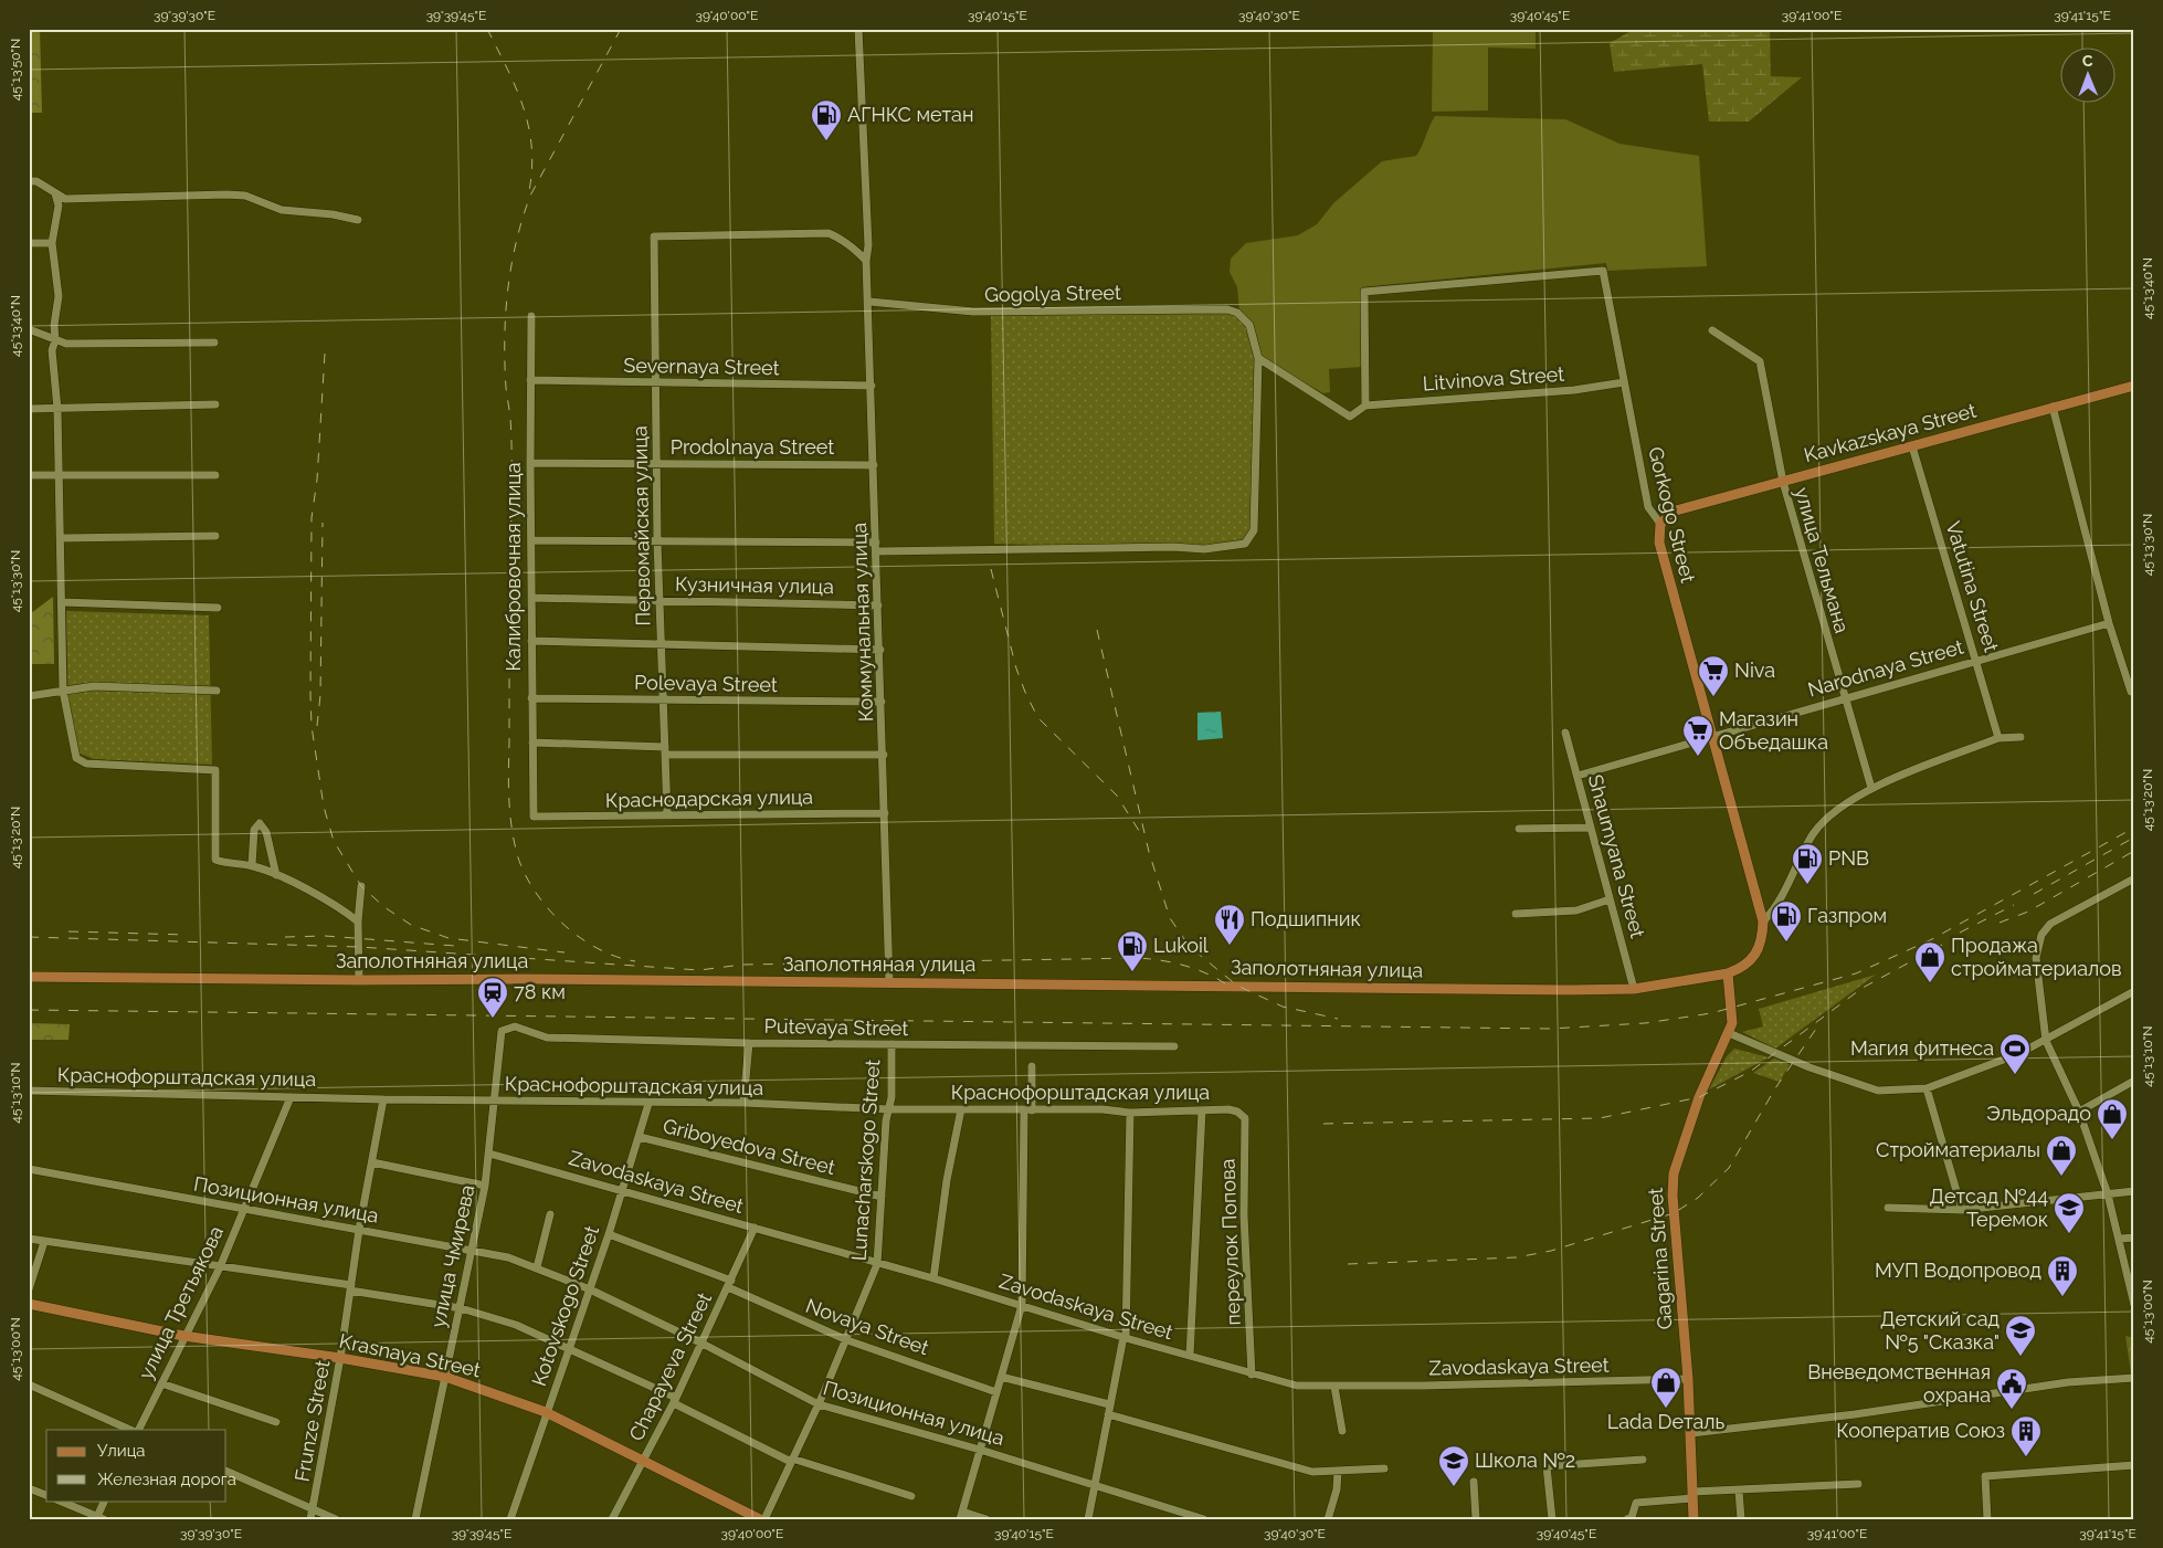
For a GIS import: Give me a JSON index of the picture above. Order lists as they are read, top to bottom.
{
  "streets": {
    "main road": [
      "Kavkazskaya Street",
      "Gorkogo Street",
      "Заполотняная улица",
      "Gagarina Street",
      "Krasnaya Street"
    ],
    "street": [
      "Gogolya Street",
      "Severnaya Street",
      "Litvinova Street",
      "Prodolnaya Street",
      "Первомайская улица",
      "улица Тельмана",
      "Калибровочная улица",
      "Кузничная улица",
      "Vatutina Street",
      "Коммунальная улица",
      "Narodnaya Street",
      "Polevaya Street",
      "Краснодарская улица",
      "Shaumyana Street",
      "Putevaya Street",
      "Краснофорштадская улица",
      "Griboyedova Street",
      "Lunacharskogo Street",
      "Zavodaskaya Street",
      "Позиционная улица",
      "переулок Попова",
      "улица Чмирева",
      "улица Третьякова",
      "Kotovskogo Street",
      "Novaya Street",
      "Chapayeva Street",
      "Frunze Street"
    ]
  },
  "crossings": [
    ["Gogolya Street", "Litvinova Street"],
    ["Gogolya Street", "Коммунальная улица"],
    ["Severnaya Street", "Первомайская улица"],
    ["Severnaya Street", "Калибровочная улица"],
    ["Severnaya Street", "Коммунальная улица"],
    ["Litvinova Street", "Gorkogo Street"],
    ["Kavkazskaya Street", "Gorkogo Street"],
    ["Kavkazskaya Street", "улица Тельмана"],
    ["Kavkazskaya Street", "Vatutina Street"],
    ["Prodolnaya Street", "Первомайская улица"],
    ["Prodolnaya Street", "Калибровочная улица"],
    ["Prodolnaya Street", "Коммунальная улица"],
    ["Gorkogo Street", "Narodnaya Street"],
    ["Gorkogo Street", "Заполотняная улица"],
    ["Gorkogo Street", "Gagarina Street"],
    ["Первомайская улица", "Кузничная улица"],
    ["Первомайская улица", "Коммунальная улица"],
    ["Первомайская улица", "Polevaya Street"],
    ["Первомайская улица", "Краснодарская улица"],
    ["улица Тельмана", "Narodnaya Street"],
    ["Калибровочная улица", "Кузничная улица"],
    ["Калибровочная улица", "Polevaya Street"],
    ["Калибровочная улица", "Краснодарская улица"],
    ["Кузничная улица", "Коммунальная улица"],
    ["Vatutina Street", "Narodnaya Street"],
    ["Коммунальная улица", "Polevaya Street"],
    ["Коммунальная улица", "Краснодарская улица"],
    ["Коммунальная улица", "Заполотняная улица"],
    ["Narodnaya Street", "Shaumyana Street"],
    ["Shaumyana Street", "Заполотняная улица"],
    ["Заполотняная улица", "Gagarina Street"],
    ["Putevaya Street", "Lunacharskogo Street"],
    ["Putevaya Street", "улица Чмирева"],
    ["Краснофорштадская улица", "Lunacharskogo Street"],
    ["Краснофорштадская улица", "переулок Попова"],
    ["Краснофорштадская улица", "улица Чмирева"],
    ["Краснофорштадская улица", "улица Третьякова"],
    ["Краснофорштадская улица", "Kotovskogo Street"],
    ["Краснофорштадская улица", "Frunze Street"],
    ["Griboyedova Street", "Lunacharskogo Street"],
    ["Griboyedova Street", "Kotovskogo Street"],
    ["Lunacharskogo Street", "Zavodaskaya Street"],
    ["Lunacharskogo Street", "Позиционная улица"],
    ["Lunacharskogo Street", "Novaya Street"],
    ["Zavodaskaya Street", "переулок Попова"],
    ["Zavodaskaya Street", "улица Чмирева"],
    ["Zavodaskaya Street", "Gagarina Street"],
    ["Zavodaskaya Street", "Kotovskogo Street"],
    ["Zavodaskaya Street", "Chapayeva Street"],
    ["Позиционная улица", "улица Чмирева"],
    ["Позиционная улица", "улица Третьякова"],
    ["Позиционная улица", "Kotovskogo Street"],
    ["Позиционная улица", "Chapayeva Street"],
    ["Позиционная улица", "Frunze Street"],
    ["улица Чмирева", "Krasnaya Street"],
    ["улица Третьякова", "Krasnaya Street"],
    ["Kotovskogo Street", "Novaya Street"],
    ["Kotovskogo Street", "Krasnaya Street"],
    ["Novaya Street", "Chapayeva Street"],
    ["Krasnaya Street", "Chapayeva Street"],
    ["Krasnaya Street", "Frunze Street"]
  ],
  "places": {
    "fuel station": [
      "АГНКС метан",
      "PNB",
      "Газпром",
      "Lukoil"
    ],
    "supermarket": ["Niva", "Магазин Объедашка"],
    "restaurant": ["Подшипник"],
    "shop": [
      "Продажа стройматериалов",
      "Эльдорадо",
      "Стройматериалы",
      "Lada Dеталь"
    ],
    "station": ["78 км"],
    "sports": ["Магия фитнеса"],
    "school or university": ["Детсад №44 Теремок", "Детский сад №5 \"Сказка\"", "Школа №2"],
    "building": ["МУП Водопровод", "Кооператив Союз"],
    "public building": ["Вневедомственная охрана"]
  },
  "legend": ["Улица", "Железная дорога"],
  "north": "top",
  "coordinates": [
    "39°39'30\"E",
    "39°39'45\"E",
    "39°40'00\"E",
    "39°40'15\"E",
    "39°40'30\"E",
    "39°40'45\"E",
    "39°41'00\"E",
    "39°41'15\"E",
    "45°13'50\"N",
    "45°13'40\"N",
    "45°13'30\"N",
    "45°13'20\"N",
    "45°13'10\"N",
    "45°13'00\"N"
  ]
}
